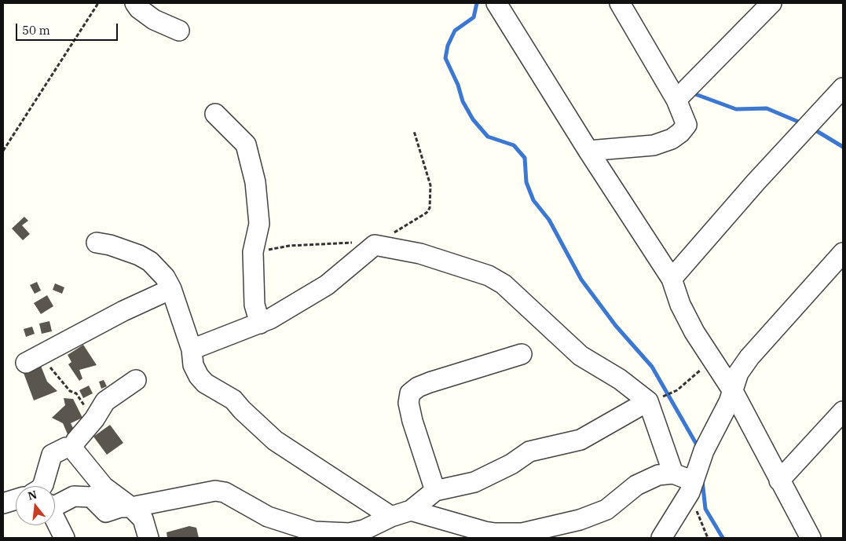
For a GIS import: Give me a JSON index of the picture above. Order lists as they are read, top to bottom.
{
  "scale_bar": "50 m",
  "north": "top"
}
